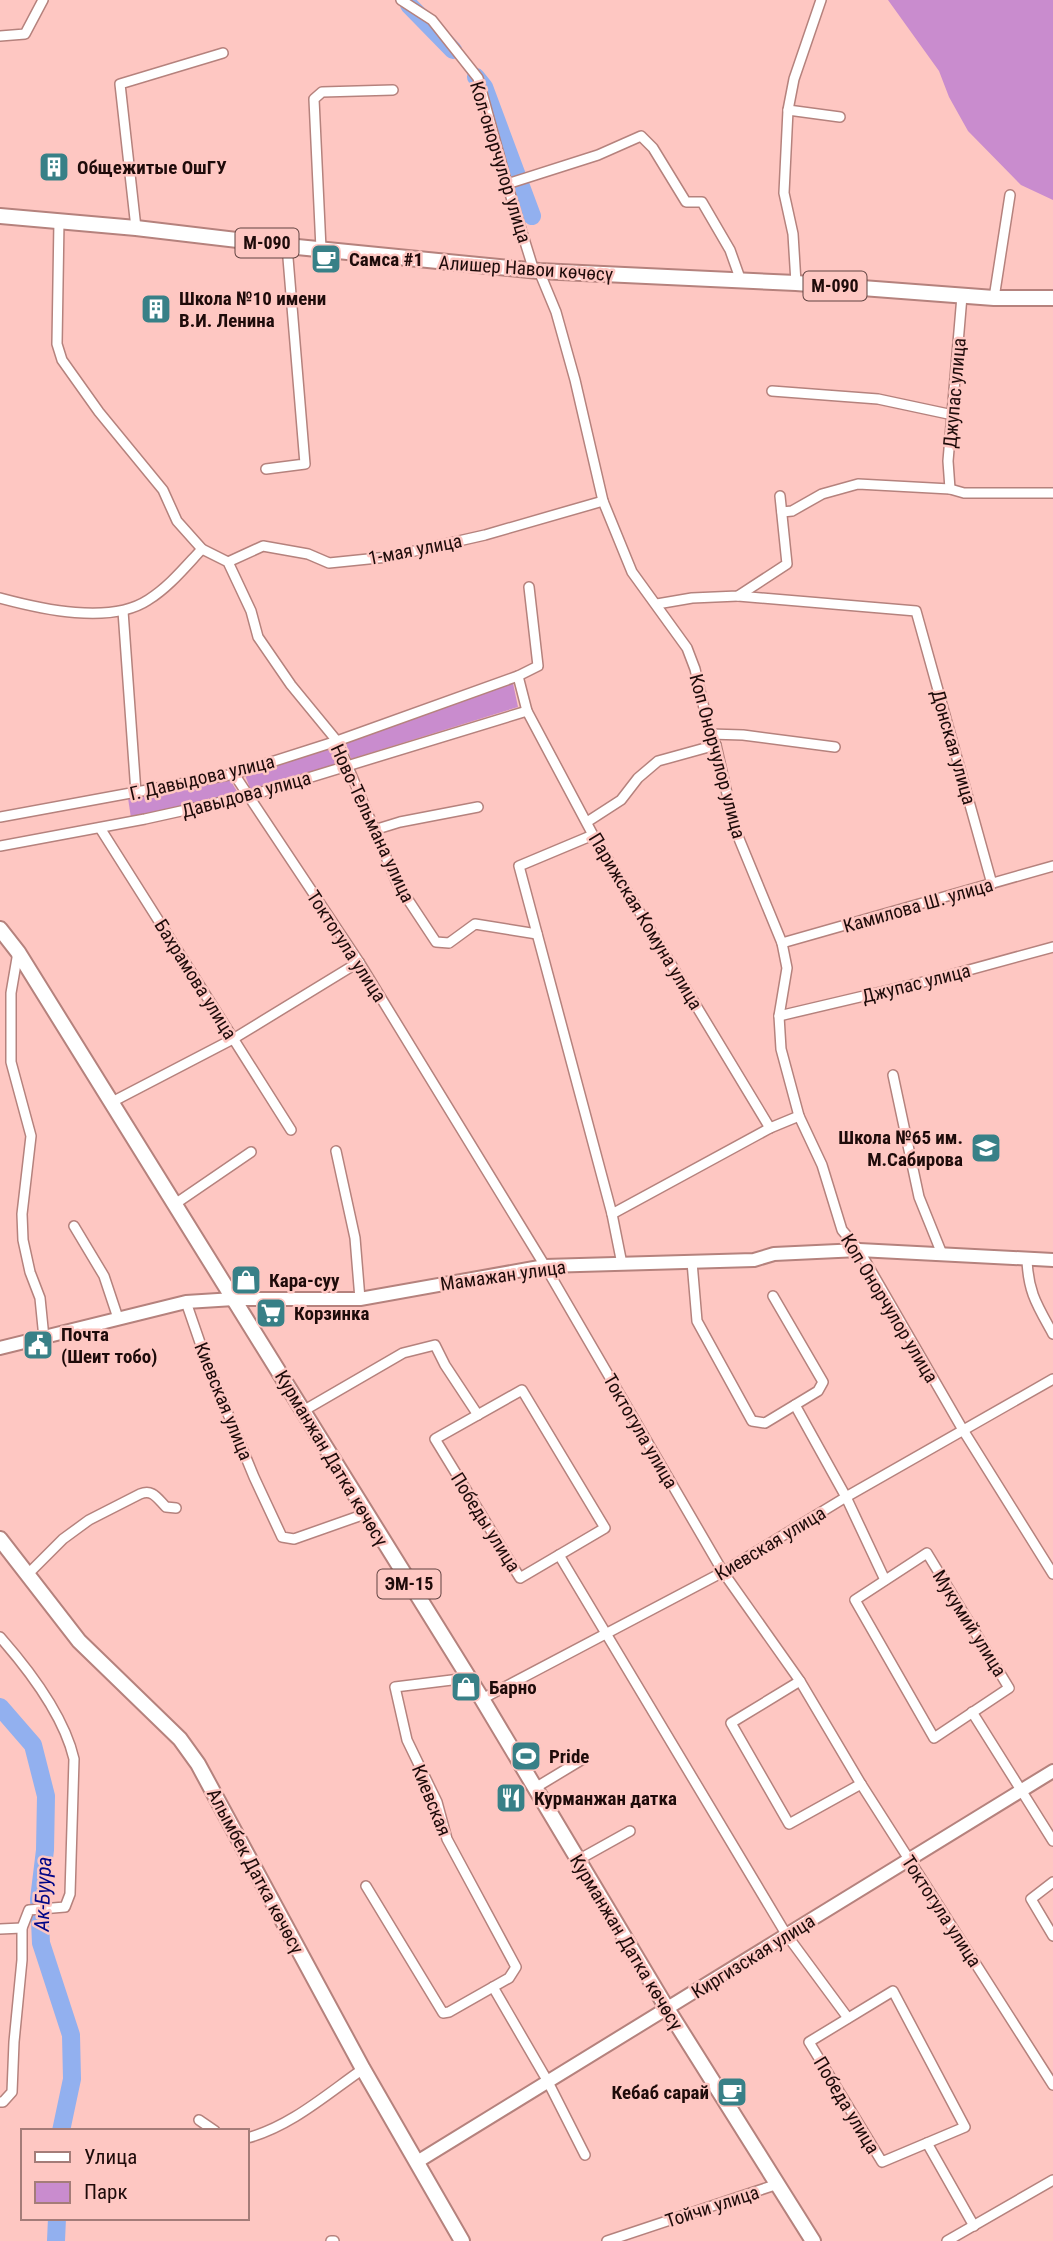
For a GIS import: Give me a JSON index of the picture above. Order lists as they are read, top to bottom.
{
  "streets": {
    "main road": [
      "М-090",
      "Алишер Навои көчөсү",
      "Курманжан Датка көчөсү",
      "ЭМ-15",
      "Алымбек Датка көчөсү"
    ],
    "street": [
      "Кол-онорчулор улица",
      "Джупас улица",
      "1-мая улица",
      "Донская улица",
      "Коп Онорчулор улица",
      "Г. Давыдова улица",
      "Давыдова улица",
      "Ново-Тельмана улица",
      "Камилова Ш. улица",
      "Парижская Комуна улица",
      "Токтогула улица",
      "Бахрамова улица",
      "Мамажан улица",
      "Киевская улица",
      "Победы улица",
      "Мукумий улица",
      "Киевская",
      "Киргизская улица",
      "Победа улица",
      "Тойчи улица"
    ]
  },
  "crossings": [
    ["Кол-онорчулор улица", "Алишер Навои көчөсү"],
    ["Кол-онорчулор улица", "Коп Онорчулор улица"],
    ["Алишер Навои көчөсү", "Джупас улица"],
    ["Алишер Навои көчөсү", "Коп Онорчулор улица"],
    ["Джупас улица", "Коп Онорчулор улица"],
    ["1-мая улица", "Коп Онорчулор улица"],
    ["1-мая улица", "Ново-Тельмана улица"],
    ["Донская улица", "Камилова Ш. улица"],
    ["Коп Онорчулор улица", "Камилова Ш. улица"],
    ["Коп Онорчулор улица", "Мамажан улица"],
    ["Коп Онорчулор улица", "Киевская улица"],
    ["Г. Давыдова улица", "Ново-Тельмана улица"],
    ["Г. Давыдова улица", "Парижская Комуна улица"],
    ["Г. Давыдова улица", "Токтогула улица"],
    ["Давыдова улица", "Ново-Тельмана улица"],
    ["Давыдова улица", "Парижская Комуна улица"],
    ["Давыдова улица", "Токтогула улица"],
    ["Давыдова улица", "Бахрамова улица"],
    ["Токтогула улица", "Мамажан улица"],
    ["Токтогула улица", "Киевская улица"],
    ["Токтогула улица", "Киргизская улица"],
    ["Мамажан улица", "Киевская улица"],
    ["Мамажан улица", "Курманжан Датка көчөсү"],
    ["Киевская улица", "Курманжан Датка көчөсү"],
    ["Курманжан Датка көчөсү", "Киевская"],
    ["Курманжан Датка көчөсү", "Киргизская улица"],
    ["Курманжан Датка көчөсү", "Тойчи улица"],
    ["Алымбек Датка көчөсү", "Киргизская улица"]
  ],
  "water": ["Ак-Буура"],
  "places": {
    "building": ["Общежитые ОшГУ", "Школа №10 имени В.И. Ленина"],
    "cafe": ["Самса #1", "Кебаб сарай"],
    "school or university": ["Школа №65 им. М.Сабирова"],
    "shop": ["Кара-суу", "Барно"],
    "supermarket": ["Корзинка"],
    "public building": ["Почта (Шеит тобо)"],
    "sports": ["Pride"],
    "restaurant": ["Курманжан датка"]
  },
  "legend": ["Улица", "Парк"]
}
